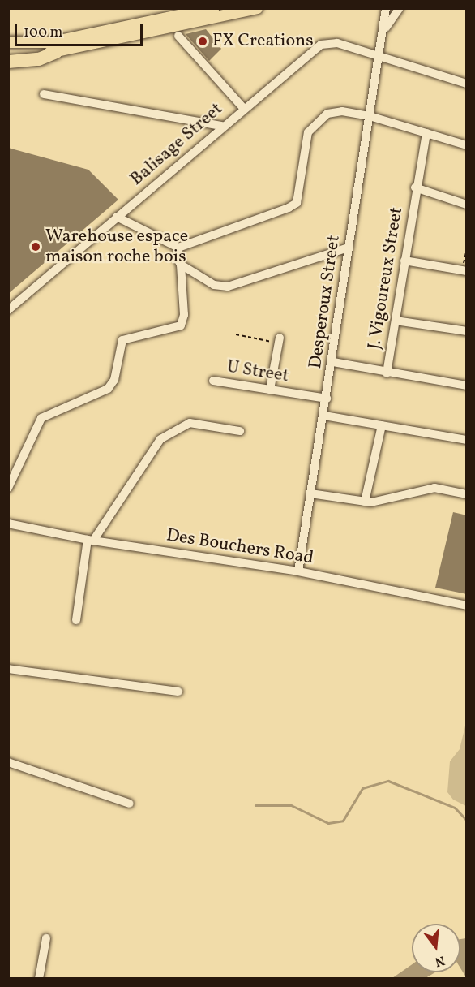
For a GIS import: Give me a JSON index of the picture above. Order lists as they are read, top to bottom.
{
  "streets": {
    "street": [
      "Balisage Street",
      "J. Vigoureux Street",
      "Desperoux Street",
      "U Street",
      "Des Bouchers Road"
    ]
  },
  "crossings": [
    ["Balisage Street", "Desperoux Street"],
    ["Desperoux Street", "U Street"],
    ["Desperoux Street", "Des Bouchers Road"]
  ],
  "places": ["FX Creations", "Warehouse espace maison roche bois"],
  "scale_bar": "100 m",
  "north": "bottom"
}
